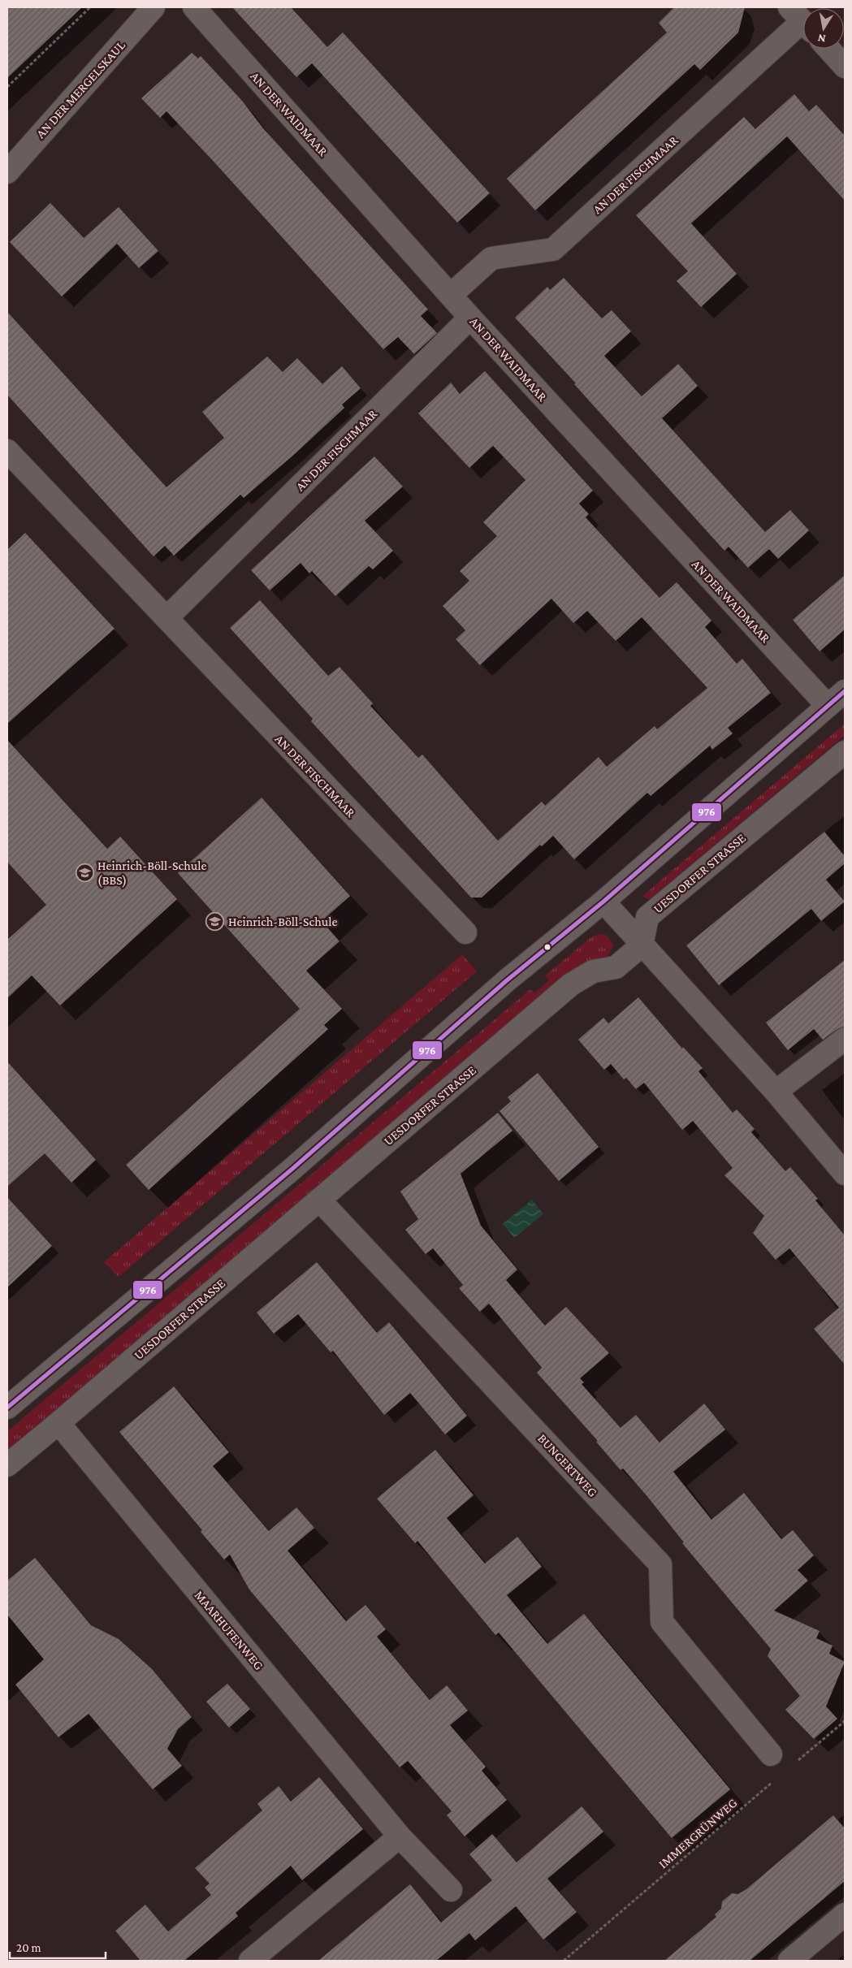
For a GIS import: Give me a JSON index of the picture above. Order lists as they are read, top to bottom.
{
  "streets": {
    "street": [
      "AN DER MERGELSKAUL",
      "AN DER WAIDMAAR",
      "AN DER FISCHMAAR",
      "UESDORFER STRASSE",
      "BUNGERTWEG",
      "MAARHUFENWEG"
    ],
    "path": ["IMMERGRÜNWEG"]
  },
  "crossings": [
    ["AN DER WAIDMAAR", "AN DER FISCHMAAR"],
    ["UESDORFER STRASSE", "BUNGERTWEG"],
    ["UESDORFER STRASSE", "MAARHUFENWEG"]
  ],
  "places": {
    "school or university": ["Heinrich-Böll-Schule (BBS)", "Heinrich-Böll-Schule"]
  },
  "lines": ["transit line 976"],
  "scale_bar": "20 m",
  "north": "bottom"
}
